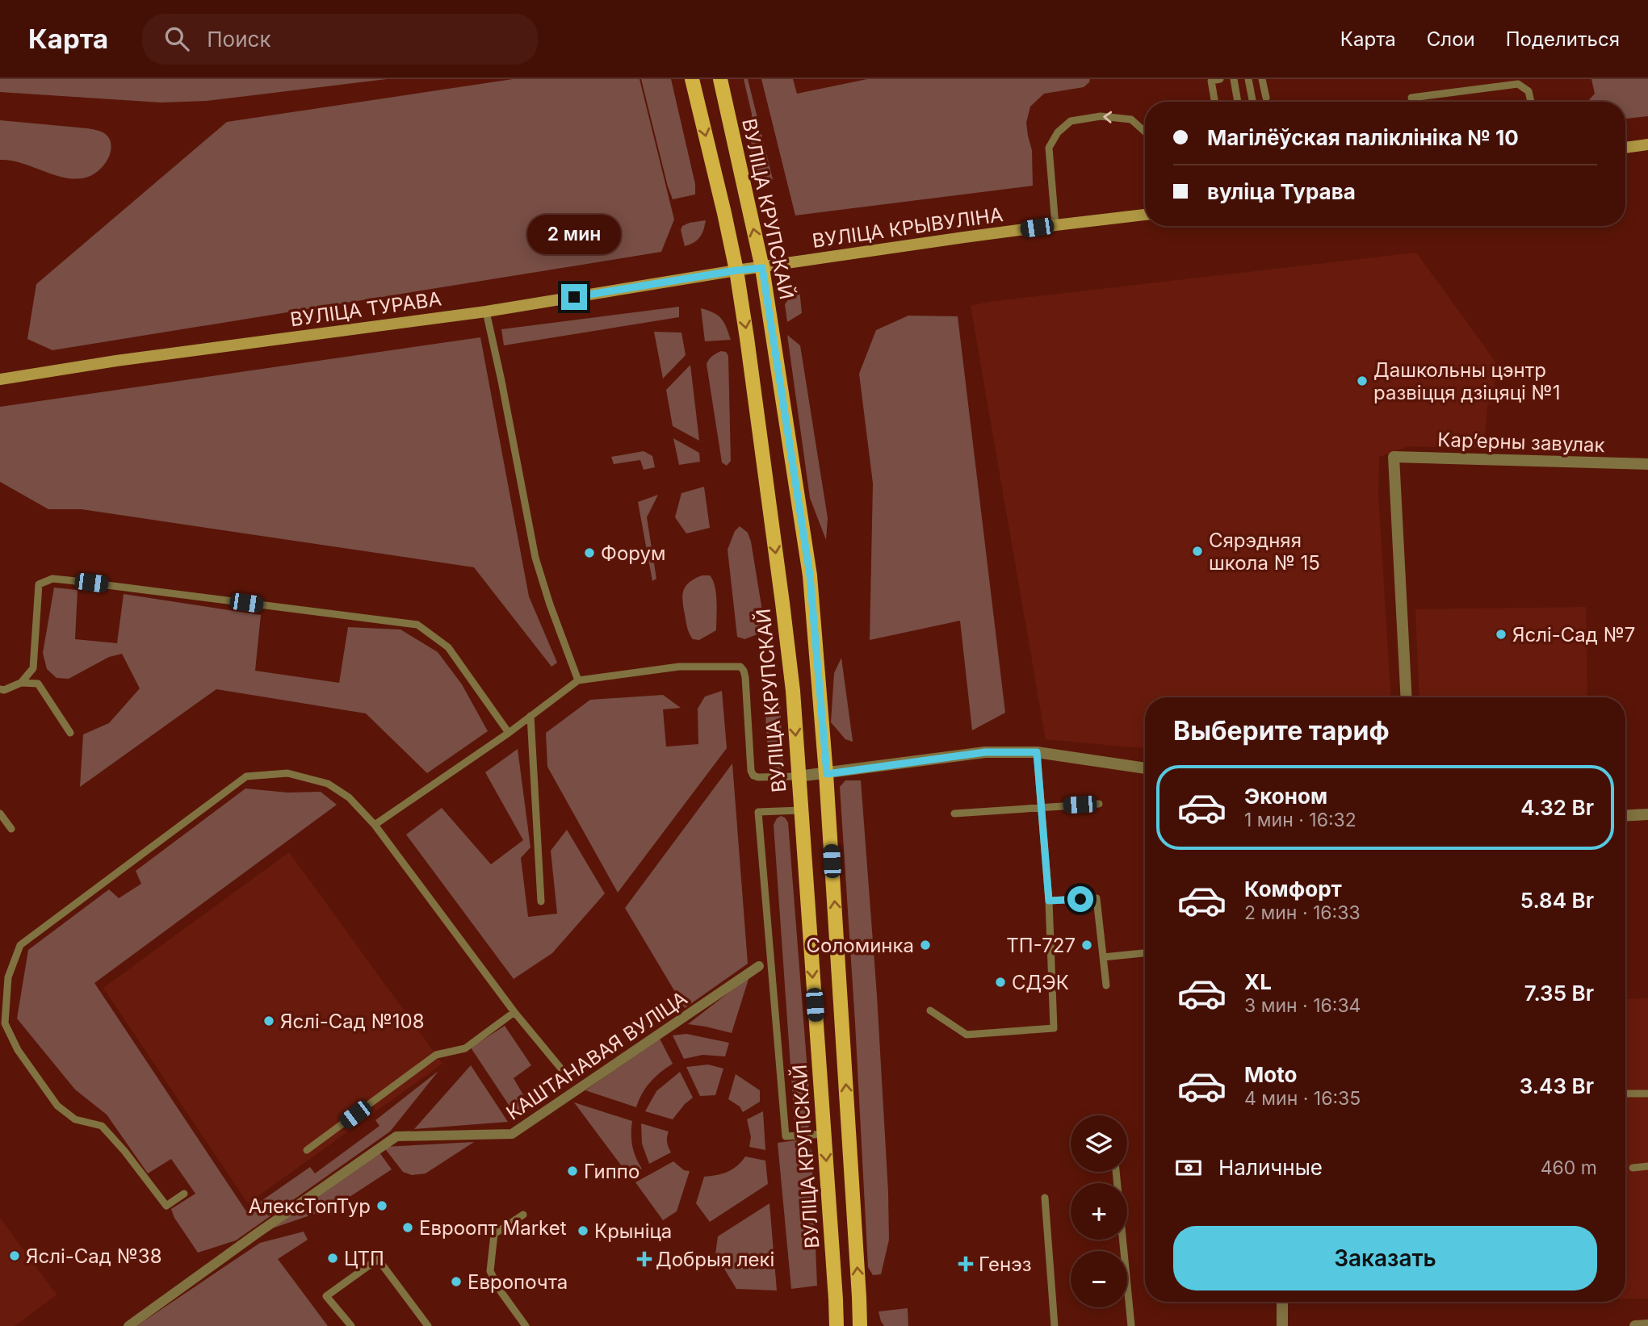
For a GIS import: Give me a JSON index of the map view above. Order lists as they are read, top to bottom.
{
  "streets": {
    "main road": ["ВУЛІЦА КРУПСКАЙ", "ВУЛІЦА КРЫВУЛІНА", "ВУЛІЦА ТУРАВА"],
    "street": ["Карʼерны завулак", "КАШТАНАВАЯ ВУЛІЦА"]
  },
  "crossings": [
    ["ВУЛІЦА КРУПСКАЙ", "ВУЛІЦА КРЫВУЛІНА"],
    ["ВУЛІЦА КРУПСКАЙ", "ВУЛІЦА ТУРАВА"],
    ["ВУЛІЦА КРЫВУЛІНА", "ВУЛІЦА ТУРАВА"]
  ],
  "places": {
    "other": [
      "Дашкольны цэнтр развіцця дзіцяці №1",
      "Сярэдняя школа № 15",
      "Форум",
      "Яслі-Сад №7",
      "Соломинка",
      "ТП-727",
      "СДЭК",
      "Яслі-Сад №108",
      "Гиппо",
      "АлексТопТур",
      "Евроопт Market",
      "Крыніца",
      "Яслі-Сад №38",
      "ЦТП",
      "Европочта"
    ],
    "health": ["Добрыя лекі", "Генэз"]
  },
  "page": {
    "header": "Карта",
    "search": "Поиск",
    "nav": ["Карта", "Слои", "Поделиться"],
    "banner": ["Магілёўская паліклініка № 10", "вуліца Турава"],
    "bubble": "2 мин",
    "heading": "Выберите тариф",
    "list": [
      {
        "name": "Эконом",
        "note": "1 мин · 16:32",
        "value": "4.32 Br"
      },
      {
        "name": "Комфорт",
        "note": "2 мин · 16:33",
        "value": "5.84 Br"
      },
      {
        "name": "XL",
        "note": "3 мин · 16:34",
        "value": "7.35 Br"
      },
      {
        "name": "Moto",
        "note": "4 мин · 16:35",
        "value": "3.43 Br"
      }
    ],
    "map_buttons": ["+", "−"],
    "pay": ["Наличные", "460 m"],
    "buttons": "Заказать"
  }
}
